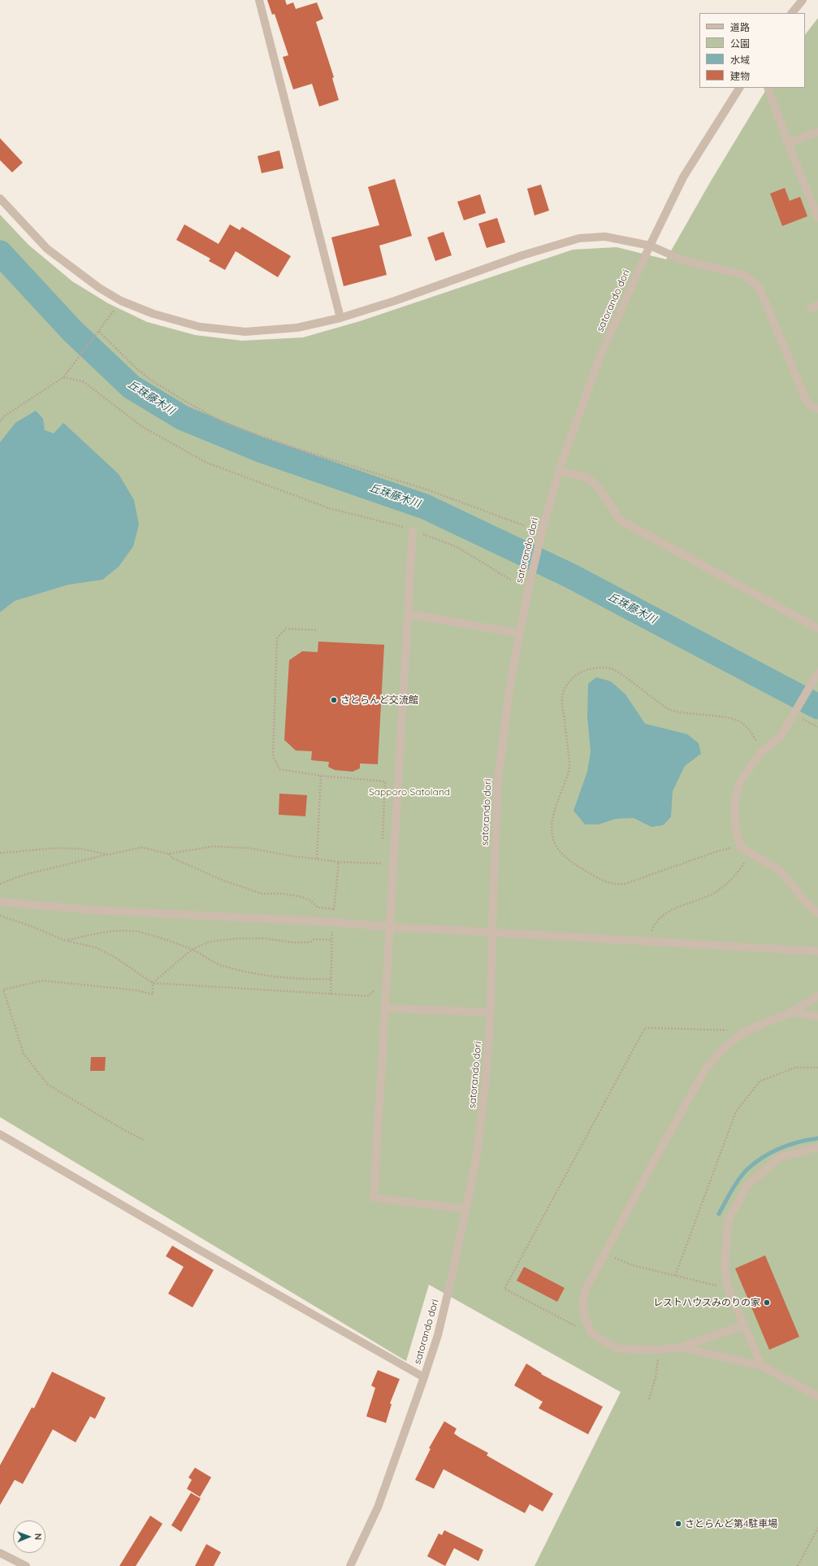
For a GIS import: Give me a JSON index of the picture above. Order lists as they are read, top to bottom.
{
  "streets": {
    "street": ["satorando dori"]
  },
  "water": ["丘珠藤木川"],
  "parks": ["Sapporo Satoland"],
  "places": ["さとらんど交流館", "レストハウスみのりの家", "さとらんど第4駐車場"],
  "legend": [
    "道路",
    "公園",
    "水域",
    "建物"
  ],
  "north": "right"
}
